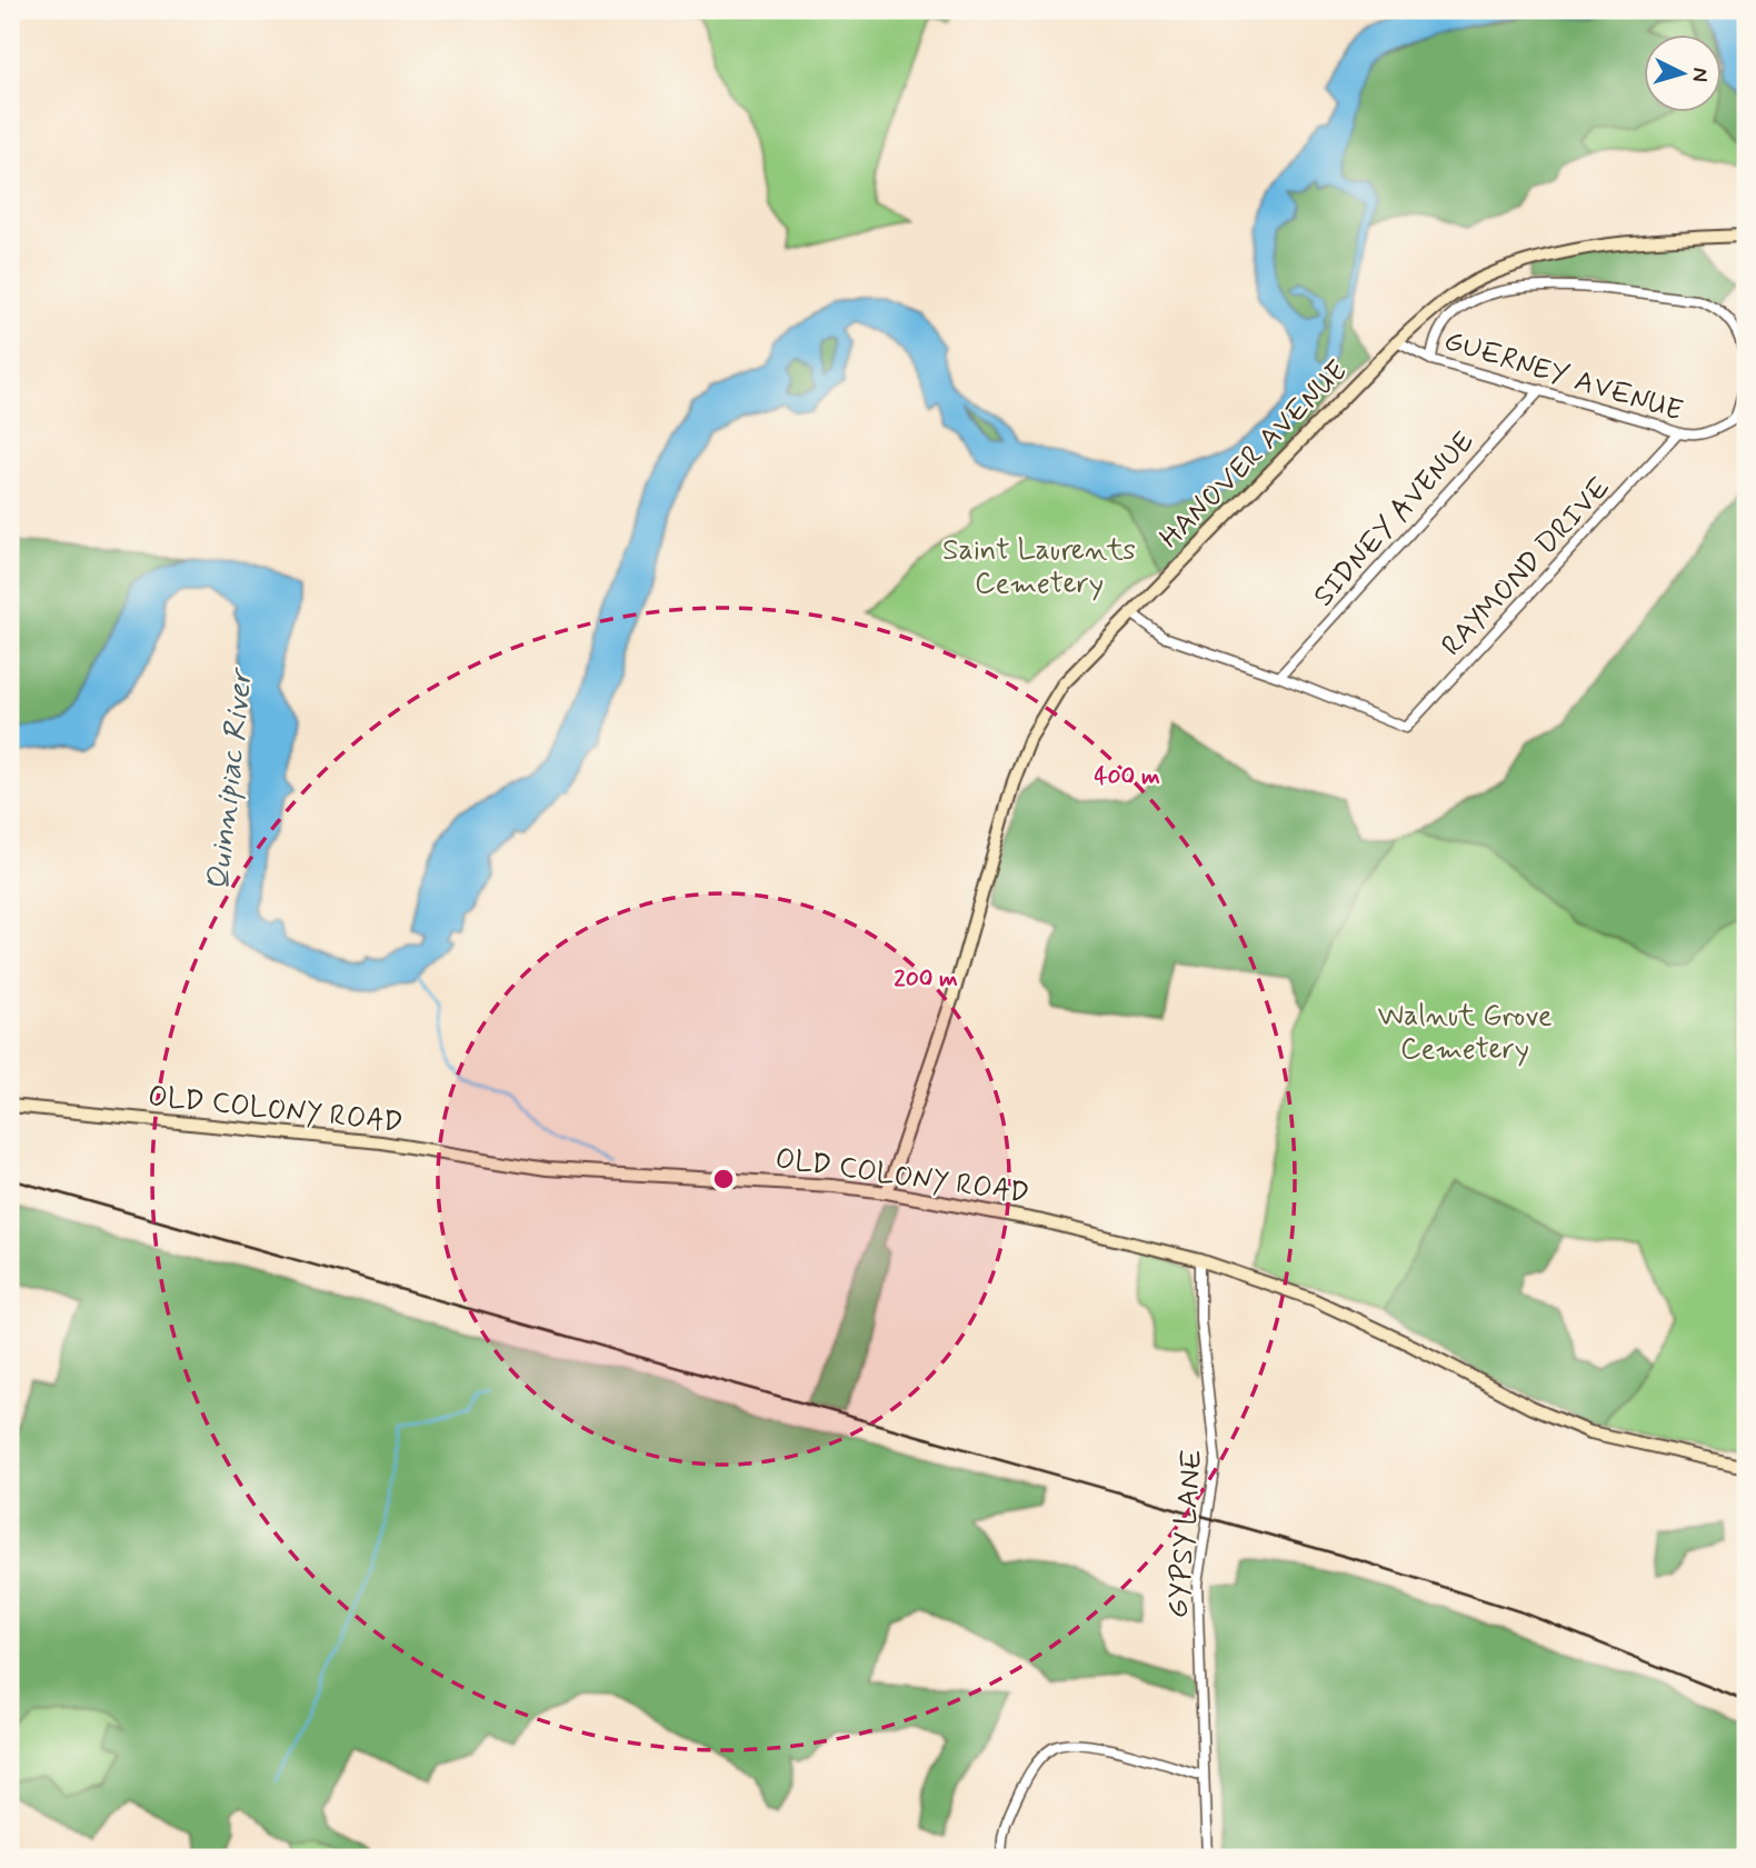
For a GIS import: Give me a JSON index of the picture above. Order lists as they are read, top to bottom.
{
  "streets": {
    "main road": ["HANOVER AVENUE", "OLD COLONY ROAD"],
    "street": [
      "GUERNEY AVENUE",
      "SIDNEY AVENUE",
      "RAYMOND DRIVE",
      "GYPSY LANE"
    ]
  },
  "crossings": [
    ["GUERNEY AVENUE", "HANOVER AVENUE"],
    ["GUERNEY AVENUE", "SIDNEY AVENUE"],
    ["GUERNEY AVENUE", "RAYMOND DRIVE"],
    ["HANOVER AVENUE", "OLD COLONY ROAD"],
    ["SIDNEY AVENUE", "RAYMOND DRIVE"],
    ["OLD COLONY ROAD", "GYPSY LANE"]
  ],
  "water": ["Quinnipiac River"],
  "parks": ["Saint Laurents Cemetery", "Walnut Grove Cemetery"],
  "north": "right",
  "rings": ["400 m", "200 m"]
}
